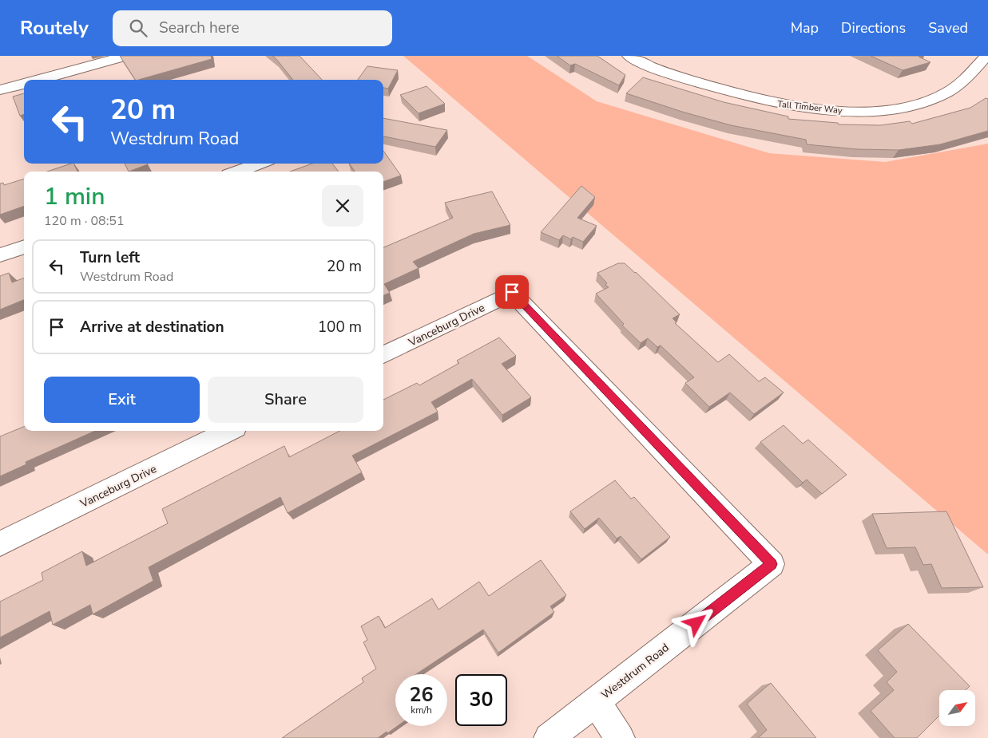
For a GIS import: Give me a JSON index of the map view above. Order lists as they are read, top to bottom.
{
  "streets": {
    "street": ["Tall Timber Way", "Vanceburg Drive", "Westdrum Road"]
  },
  "crossings": [
    ["Vanceburg Drive", "Westdrum Road"]
  ],
  "north": "top right",
  "page": {
    "header": "Routely",
    "search": "Search here",
    "nav": ["Map", "Directions", "Saved"],
    "turn": ["20 m", "Westdrum Road"],
    "heading": ["1 min", "120 m · 08:51"],
    "list": [
      {
        "name": "Turn left",
        "note": "Westdrum Road",
        "value": "20 m"
      },
      {
        "name": "Arrive at destination",
        "value": "100 m"
      }
    ],
    "buttons": ["Exit", "Share"],
    "speed": "26 km/h",
    "limit": "30"
  }
}
